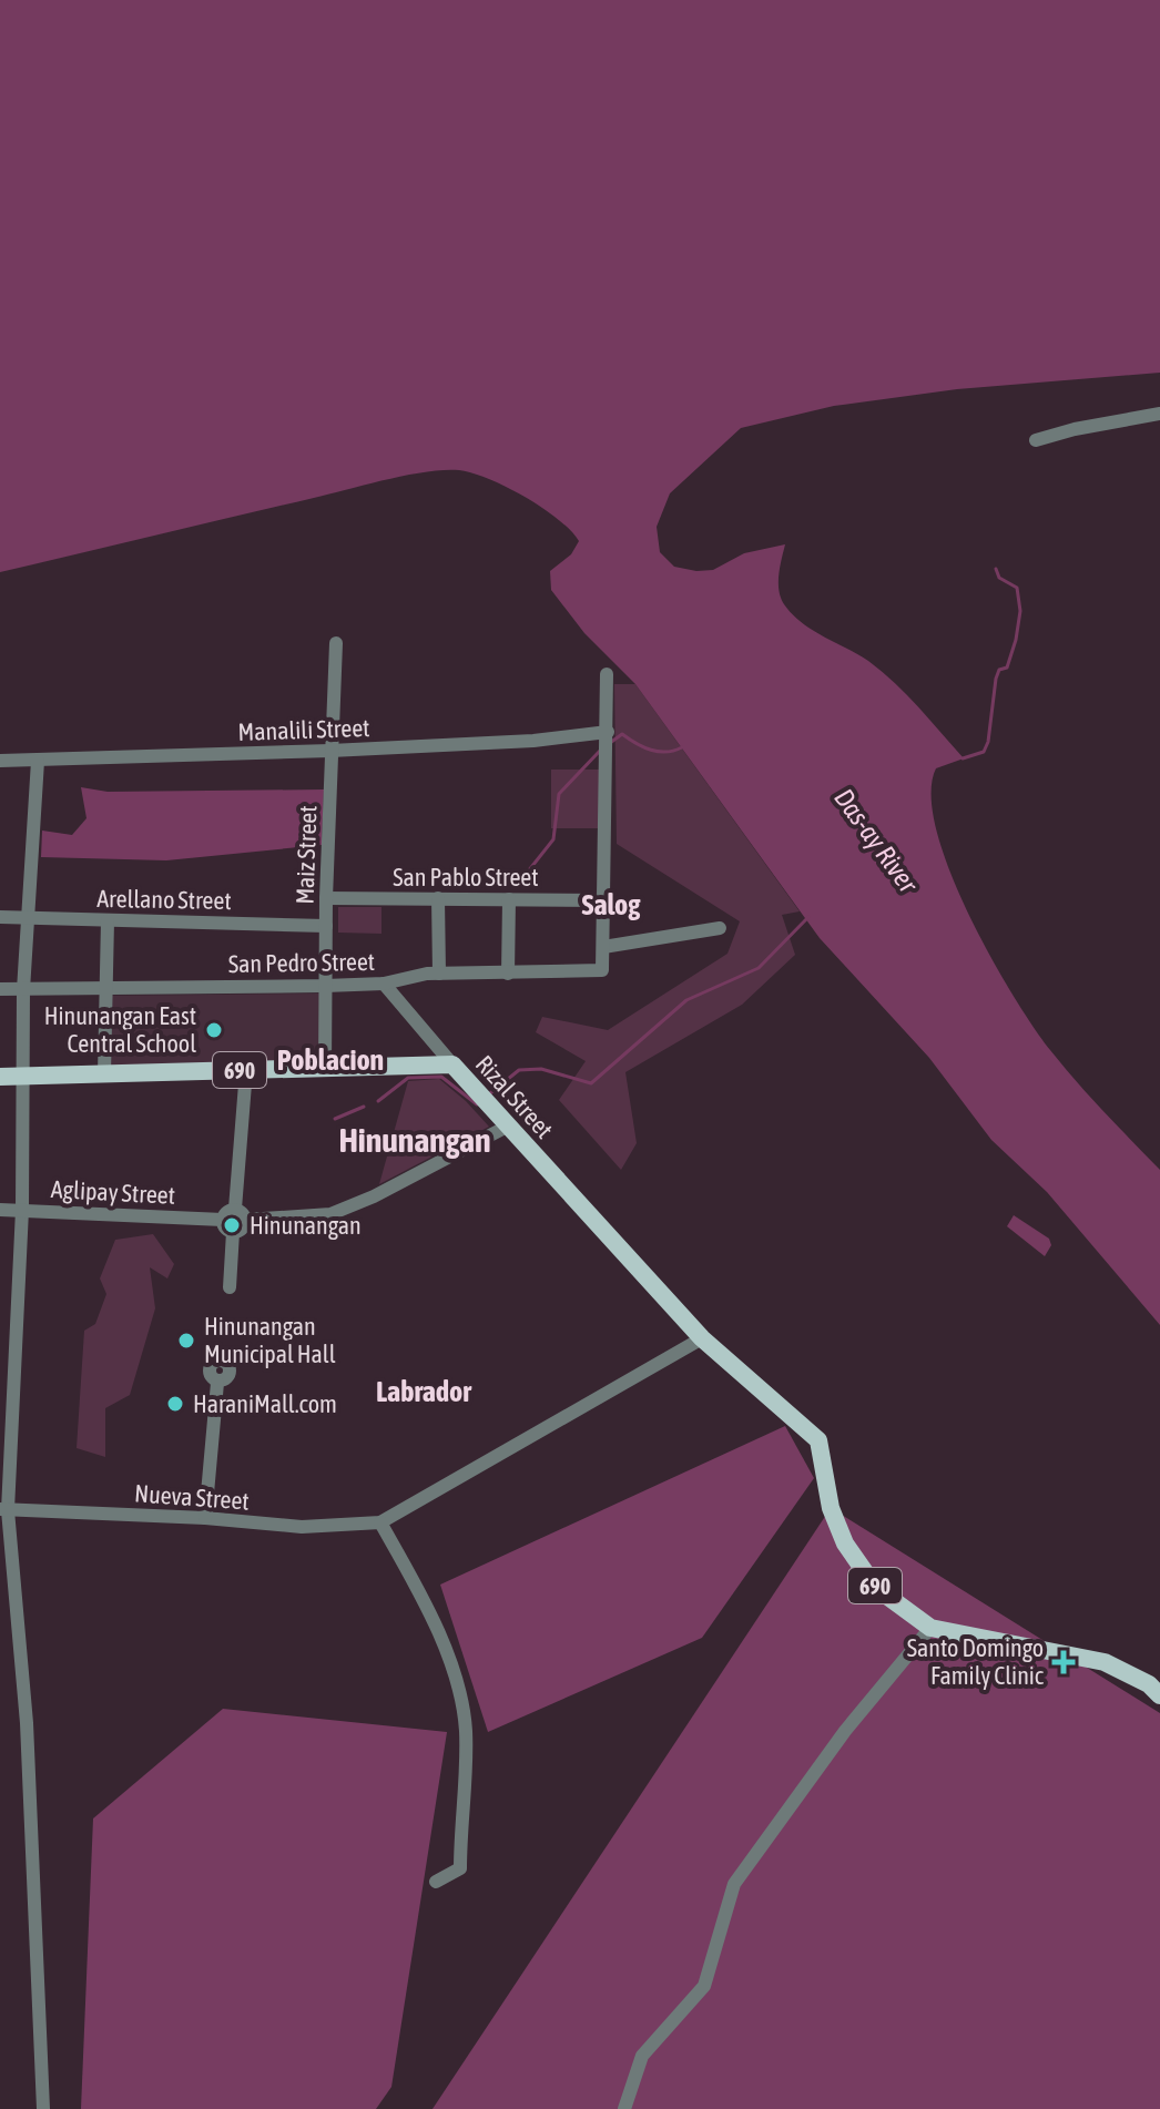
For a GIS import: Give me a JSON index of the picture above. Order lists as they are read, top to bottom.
{
  "streets": {
    "main road": ["690", "Rizal Street"],
    "street": [
      "Manalili Street",
      "Maiz Street",
      "San Pablo Street",
      "Arellano Street",
      "San Pedro Street",
      "Aglipay Street",
      "Nueva Street"
    ]
  },
  "crossings": [
    ["Manalili Street", "Maiz Street"],
    ["Maiz Street", "San Pablo Street"],
    ["Maiz Street", "Arellano Street"],
    ["Maiz Street", "San Pedro Street"],
    ["Maiz Street", "Rizal Street"],
    ["690", "Rizal Street"]
  ],
  "districts": [
    "Salog",
    "Poblacion",
    "Hinunangan",
    "Labrador"
  ],
  "water": ["Das-ay River"],
  "places": {
    "other": [
      "Hinunangan East Central School",
      "Hinunangan",
      "Hinunangan Municipal Hall",
      "HaraniMall.com"
    ],
    "health": ["Santo Domingo Family Clinic"]
  }
}
